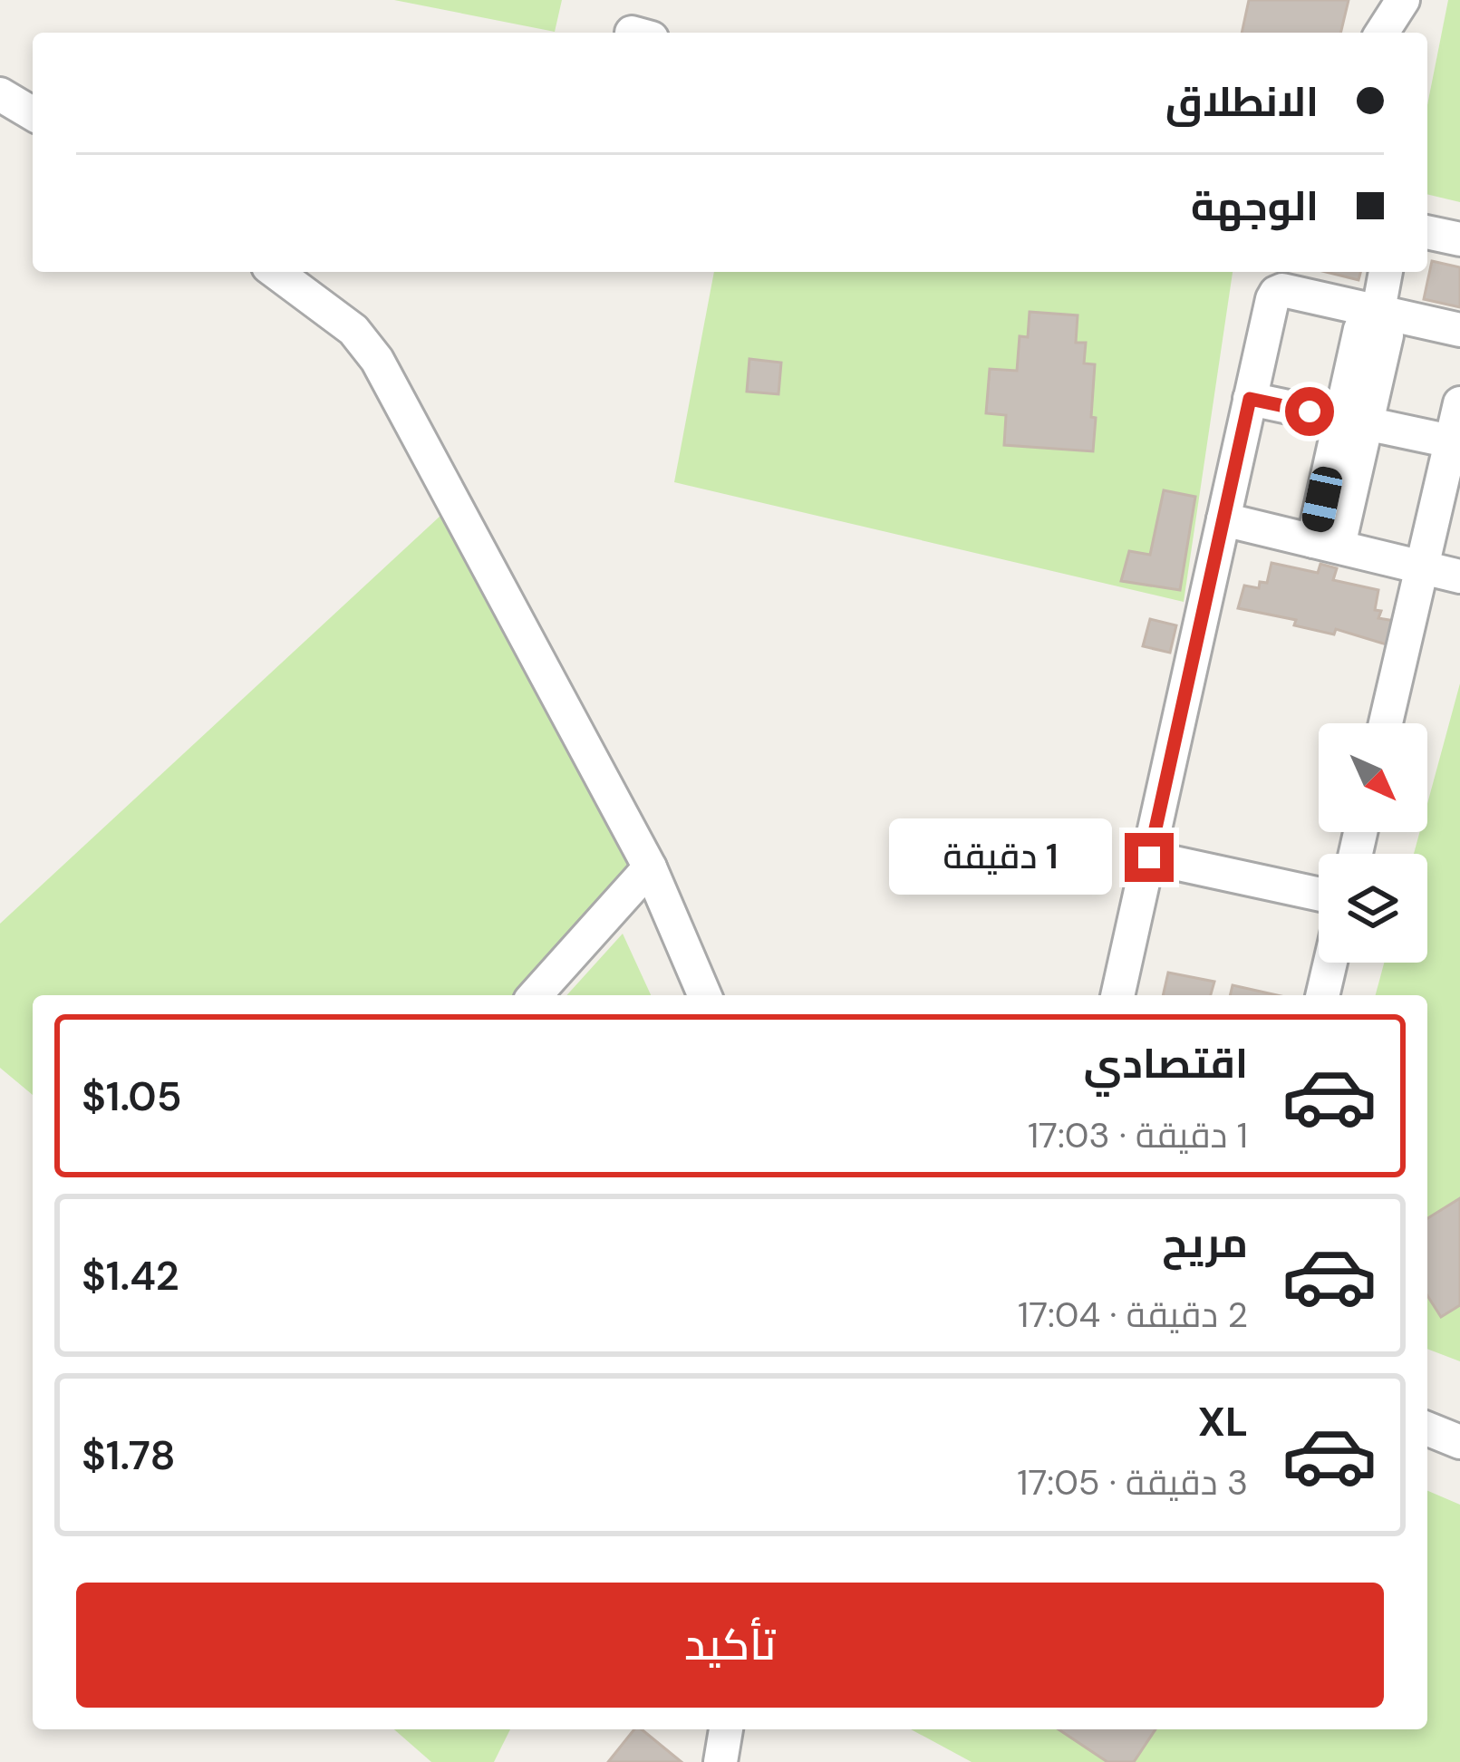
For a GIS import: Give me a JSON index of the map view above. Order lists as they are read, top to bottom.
{
  "north": "bottom right",
  "page": {
    "banner": ["الانطلاق", "الوجهة"],
    "bubble": "1 دقيقة",
    "list": [
      {
        "name": "اقتصادي",
        "note": "1 دقيقة · 17:03",
        "value": "$1.05"
      },
      {
        "name": "مريح",
        "note": "2 دقيقة · 17:04",
        "value": "$1.42"
      },
      {
        "name": "XL",
        "note": "3 دقيقة · 17:05",
        "value": "$1.78"
      }
    ],
    "buttons": "تأكيد"
  }
}
